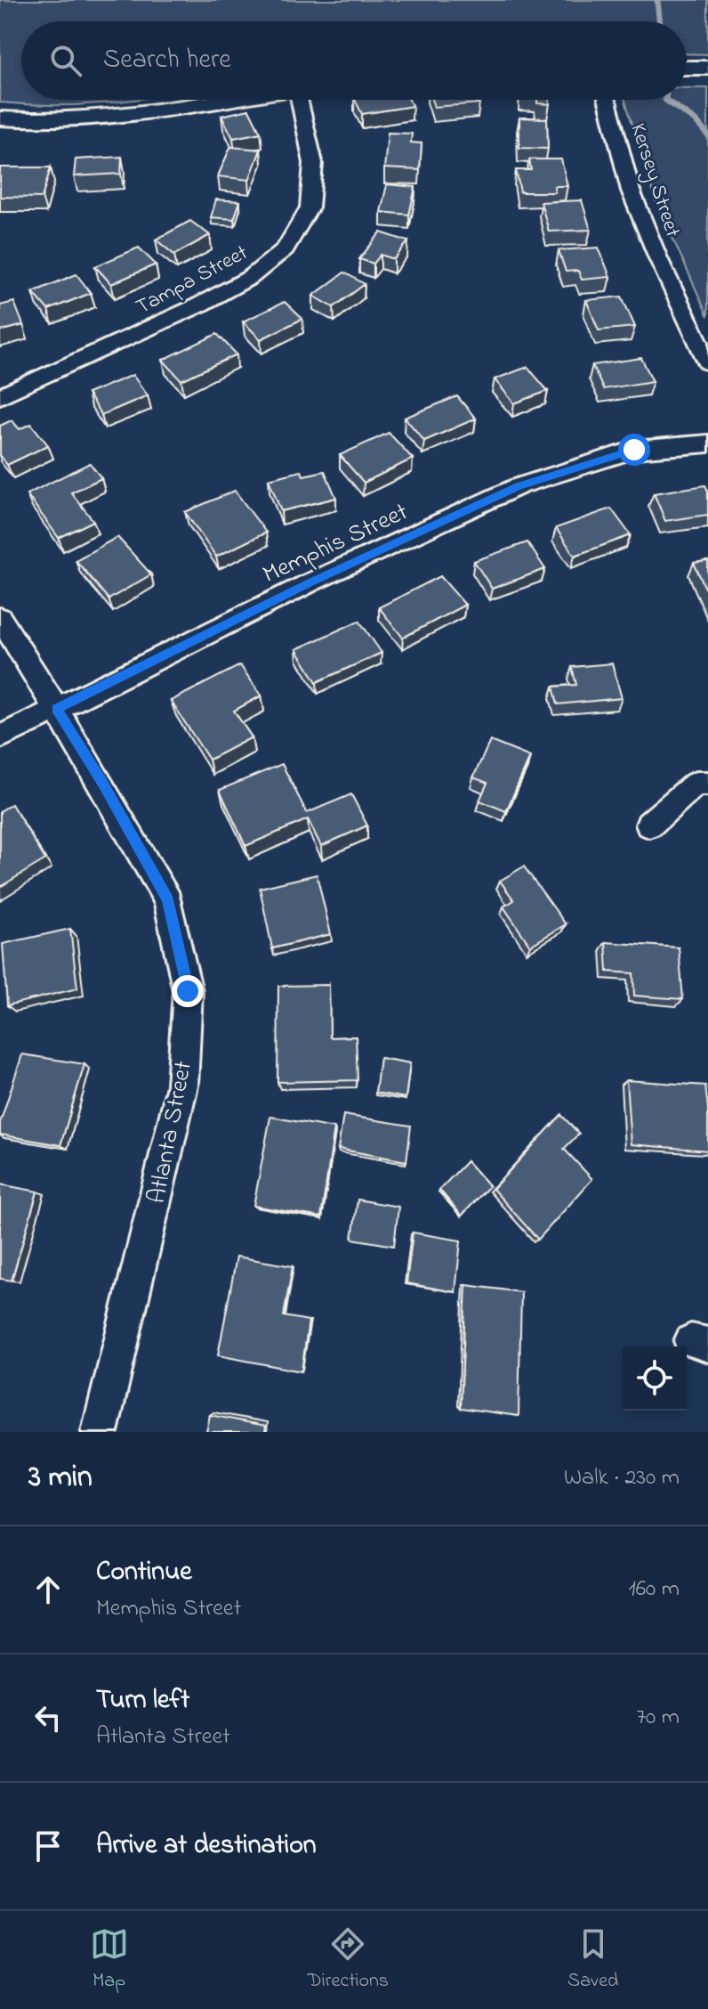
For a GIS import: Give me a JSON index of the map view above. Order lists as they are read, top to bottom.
{
  "streets": {
    "street": [
      "Kersey Street",
      "Tampa Street",
      "Memphis Street",
      "Atlanta Street"
    ]
  },
  "crossings": [
    ["Memphis Street", "Atlanta Street"]
  ],
  "page": {
    "search": "Search here",
    "heading": ["3 min", "Walk · 230 m"],
    "list": [
      ["Continue", "Memphis Street", "160 m"],
      ["Turn left", "Atlanta Street", "70 m"],
      "Arrive at destination"
    ],
    "nav": ["Map", "Directions", "Saved"]
  }
}
